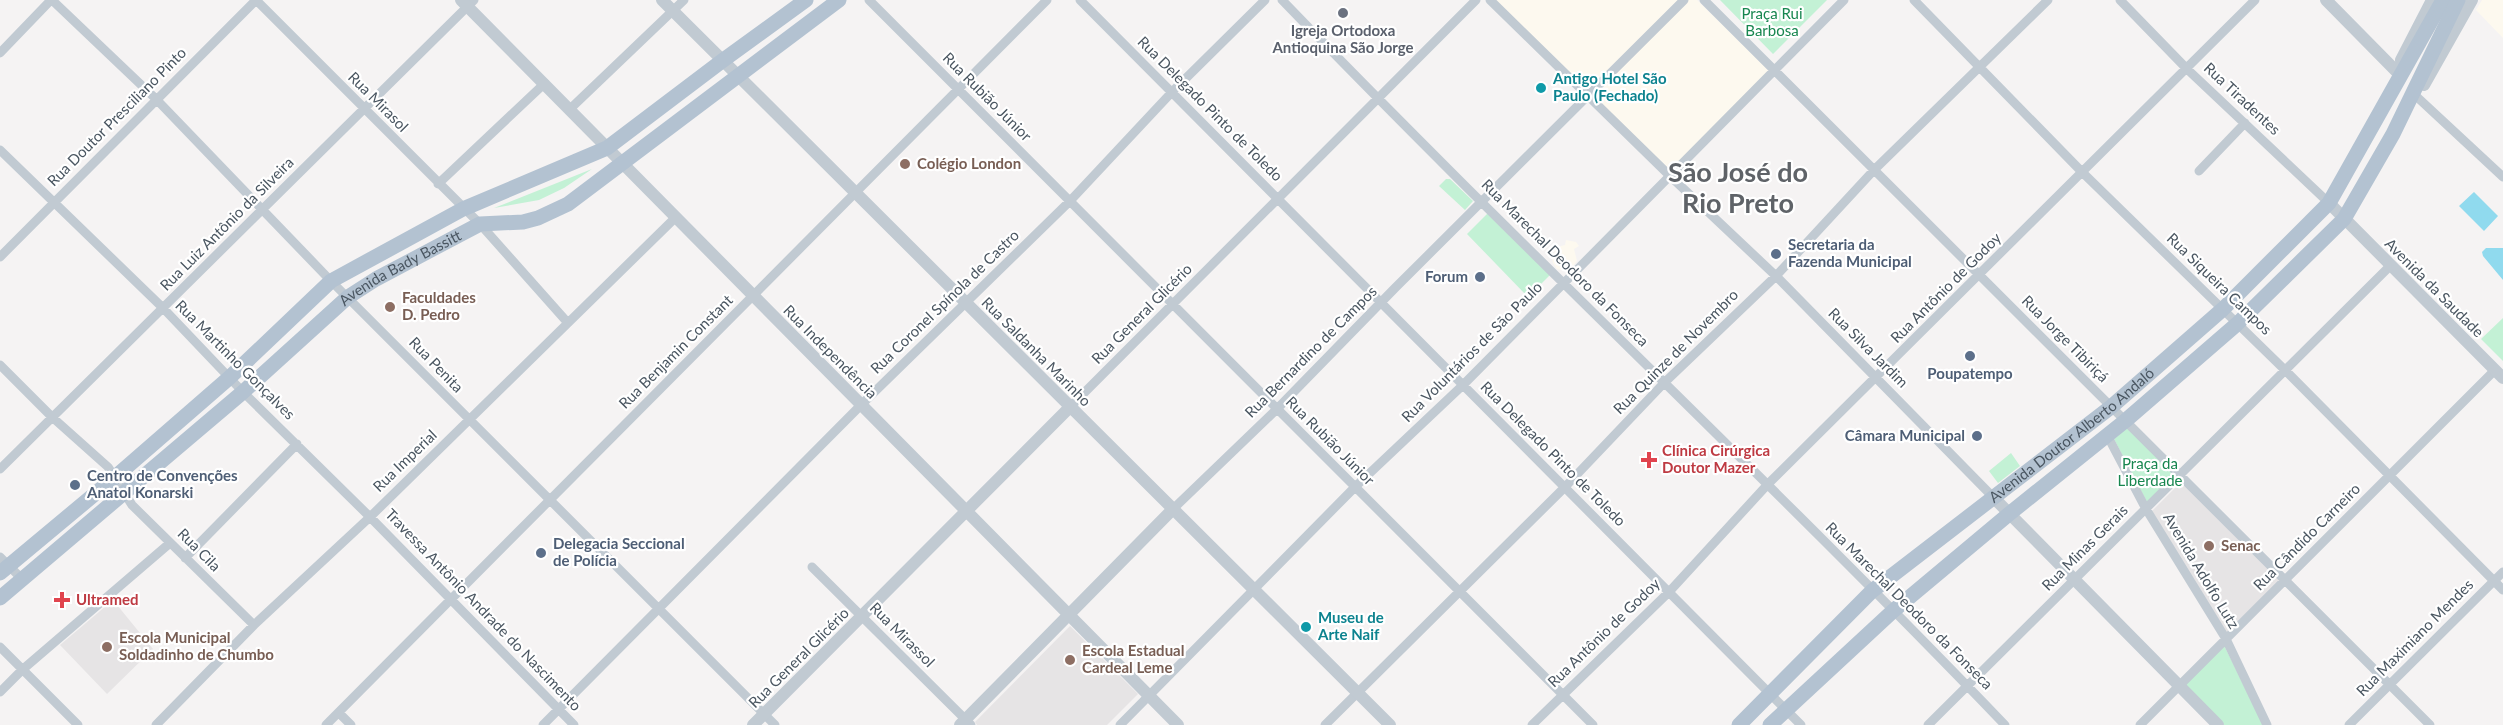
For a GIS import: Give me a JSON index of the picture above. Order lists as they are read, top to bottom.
{
  "streets": {
    "main road": ["Avenida Bady Bassitt", "Avenida Doutor Alberto Andaló"],
    "street": [
      "Rua Rubião Júnior",
      "Rua Tiradentes",
      "Rua Mirasol",
      "Rua Delegado Pinto de Toledo",
      "Rua Doutor Presciliano Pinto",
      "Rua Luiz Antônio da Silveira",
      "Rua Marechal Deodoro da Fonseca",
      "Rua Siqueira Campos",
      "Rua Antônio de Godoy",
      "Avenida da Saudade",
      "Rua Coronel Spínola de Castro",
      "Rua General Glicério",
      "Rua Jorge Tibiriçá",
      "Rua Silva Jardim",
      "Rua Benjamin Constant",
      "Rua Independência",
      "Rua Saldanha Marinho",
      "Rua Bernardino de Campos",
      "Rua Voluntários de São Paulo",
      "Rua Quinze de Novembro",
      "Rua Martinho Gonçalves",
      "Rua Penita",
      "Rua Imperial",
      "Rua Cândido Carneiro",
      "Rua Minas Gerais",
      "Rua Cila",
      "Avenida Adolfo Lutz",
      "Travessa Antônio Andrade do Nascimento",
      "Rua Mirassol",
      "Rua Maximiano Mendes"
    ]
  },
  "crossings": [
    ["Rua Rubião Júnior", "Rua Antônio de Godoy"],
    ["Rua Rubião Júnior", "Rua Coronel Spínola de Castro"],
    ["Rua Rubião Júnior", "Rua General Glicério"],
    ["Rua Rubião Júnior", "Rua Benjamin Constant"],
    ["Rua Rubião Júnior", "Rua Bernardino de Campos"],
    ["Rua Rubião Júnior", "Rua Voluntários de São Paulo"],
    ["Rua Rubião Júnior", "Rua Quinze de Novembro"],
    ["Rua Tiradentes", "Rua Antônio de Godoy"],
    ["Rua Tiradentes", "Avenida da Saudade"],
    ["Rua Tiradentes", "Avenida Doutor Alberto Andaló"],
    ["Rua Mirasol", "Rua Doutor Presciliano Pinto"],
    ["Rua Mirasol", "Rua Luiz Antônio da Silveira"],
    ["Rua Mirasol", "Avenida Bady Bassitt"],
    ["Rua Mirasol", "Rua Imperial"],
    ["Rua Delegado Pinto de Toledo", "Rua Antônio de Godoy"],
    ["Rua Delegado Pinto de Toledo", "Rua Coronel Spínola de Castro"],
    ["Rua Delegado Pinto de Toledo", "Rua General Glicério"],
    ["Rua Delegado Pinto de Toledo", "Rua Bernardino de Campos"],
    ["Rua Delegado Pinto de Toledo", "Rua Voluntários de São Paulo"],
    ["Rua Delegado Pinto de Toledo", "Rua Quinze de Novembro"],
    ["Rua Delegado Pinto de Toledo", "Avenida Doutor Alberto Andaló"],
    ["Rua Doutor Presciliano Pinto", "Rua Martinho Gonçalves"],
    ["Rua Doutor Presciliano Pinto", "Rua Penita"],
    ["Rua Luiz Antônio da Silveira", "Rua Independência"],
    ["Rua Luiz Antônio da Silveira", "Rua Martinho Gonçalves"],
    ["Rua Luiz Antônio da Silveira", "Rua Penita"],
    ["Rua Luiz Antônio da Silveira", "Rua Cila"],
    ["Rua Marechal Deodoro da Fonseca", "Rua Antônio de Godoy"],
    ["Rua Marechal Deodoro da Fonseca", "Rua General Glicério"],
    ["Rua Marechal Deodoro da Fonseca", "Rua Bernardino de Campos"],
    ["Rua Marechal Deodoro da Fonseca", "Rua Voluntários de São Paulo"],
    ["Rua Marechal Deodoro da Fonseca", "Rua Quinze de Novembro"],
    ["Rua Marechal Deodoro da Fonseca", "Avenida Doutor Alberto Andaló"],
    ["Rua Marechal Deodoro da Fonseca", "Rua Minas Gerais"],
    ["Avenida Bady Bassitt", "Rua Independência"],
    ["Avenida Bady Bassitt", "Rua Saldanha Marinho"],
    ["Avenida Bady Bassitt", "Rua Martinho Gonçalves"],
    ["Avenida Bady Bassitt", "Rua Penita"],
    ["Avenida Bady Bassitt", "Rua Cila"],
    ["Rua Siqueira Campos", "Rua Antônio de Godoy"],
    ["Rua Siqueira Campos", "Rua Quinze de Novembro"],
    ["Rua Siqueira Campos", "Avenida Doutor Alberto Andaló"],
    ["Rua Siqueira Campos", "Rua Cândido Carneiro"],
    ["Rua Siqueira Campos", "Rua Minas Gerais"],
    ["Rua Siqueira Campos", "Rua Maximiano Mendes"],
    ["Rua Antônio de Godoy", "Rua Jorge Tibiriçá"],
    ["Rua Antônio de Godoy", "Rua Silva Jardim"],
    ["Avenida da Saudade", "Avenida Doutor Alberto Andaló"],
    ["Avenida da Saudade", "Rua Cândido Carneiro"],
    ["Avenida da Saudade", "Rua Minas Gerais"],
    ["Rua Coronel Spínola de Castro", "Rua Independência"],
    ["Rua Coronel Spínola de Castro", "Rua Saldanha Marinho"],
    ["Rua Coronel Spínola de Castro", "Rua Penita"],
    ["Rua Coronel Spínola de Castro", "Travessa Antônio Andrade do Nascimento"],
    ["Rua General Glicério", "Rua Independência"],
    ["Rua General Glicério", "Rua Saldanha Marinho"],
    ["Rua General Glicério", "Rua Penita"],
    ["Rua General Glicério", "Rua Mirassol"],
    ["Rua Jorge Tibiriçá", "Rua Voluntários de São Paulo"],
    ["Rua Jorge Tibiriçá", "Rua Quinze de Novembro"],
    ["Rua Jorge Tibiriçá", "Avenida Doutor Alberto Andaló"],
    ["Rua Jorge Tibiriçá", "Rua Cândido Carneiro"],
    ["Rua Jorge Tibiriçá", "Rua Minas Gerais"],
    ["Rua Jorge Tibiriçá", "Rua Maximiano Mendes"],
    ["Rua Silva Jardim", "Rua Bernardino de Campos"],
    ["Rua Silva Jardim", "Rua Voluntários de São Paulo"],
    ["Rua Silva Jardim", "Rua Quinze de Novembro"],
    ["Rua Silva Jardim", "Avenida Doutor Alberto Andaló"],
    ["Rua Silva Jardim", "Rua Cândido Carneiro"],
    ["Rua Silva Jardim", "Rua Minas Gerais"],
    ["Rua Benjamin Constant", "Rua Independência"],
    ["Rua Benjamin Constant", "Rua Saldanha Marinho"],
    ["Rua Benjamin Constant", "Rua Penita"],
    ["Rua Benjamin Constant", "Travessa Antônio Andrade do Nascimento"],
    ["Rua Independência", "Rua Bernardino de Campos"],
    ["Rua Independência", "Rua Voluntários de São Paulo"],
    ["Rua Independência", "Rua Imperial"],
    ["Rua Saldanha Marinho", "Rua Bernardino de Campos"],
    ["Rua Saldanha Marinho", "Rua Voluntários de São Paulo"],
    ["Rua Saldanha Marinho", "Rua Quinze de Novembro"],
    ["Rua Bernardino de Campos", "Rua Mirassol"],
    ["Rua Martinho Gonçalves", "Rua Imperial"],
    ["Rua Martinho Gonçalves", "Travessa Antônio Andrade do Nascimento"],
    ["Rua Penita", "Rua Imperial"],
    ["Avenida Doutor Alberto Andaló", "Avenida Adolfo Lutz"],
    ["Rua Imperial", "Rua Cila"],
    ["Rua Imperial", "Travessa Antônio Andrade do Nascimento"],
    ["Rua Cândido Carneiro", "Avenida Adolfo Lutz"],
    ["Rua Minas Gerais", "Avenida Adolfo Lutz"]
  ],
  "districts": ["São José do Rio Preto"],
  "parks": ["Praça Rui Barbosa", "Praça da Liberdade"],
  "places": {
    "other": [
      "Igreja Ortodoxa Antioquina São Jorge",
      "Antigo Hotel São Paulo (Fechado)",
      "Colégio London",
      "Secretaria da Fazenda Municipal",
      "Forum",
      "Faculdades D. Pedro",
      "Poupatempo",
      "Câmara Municipal",
      "Centro de Convenções Anatol Konarski",
      "Senac",
      "Delegacia Seccional de Polícia",
      "Museu de Arte Naif",
      "Escola Municipal Soldadinho de Chumbo",
      "Escola Estadual Cardeal Leme"
    ],
    "health": ["Clínica Cirúrgica Doutor Mazer", "Ultramed"]
  }
}
